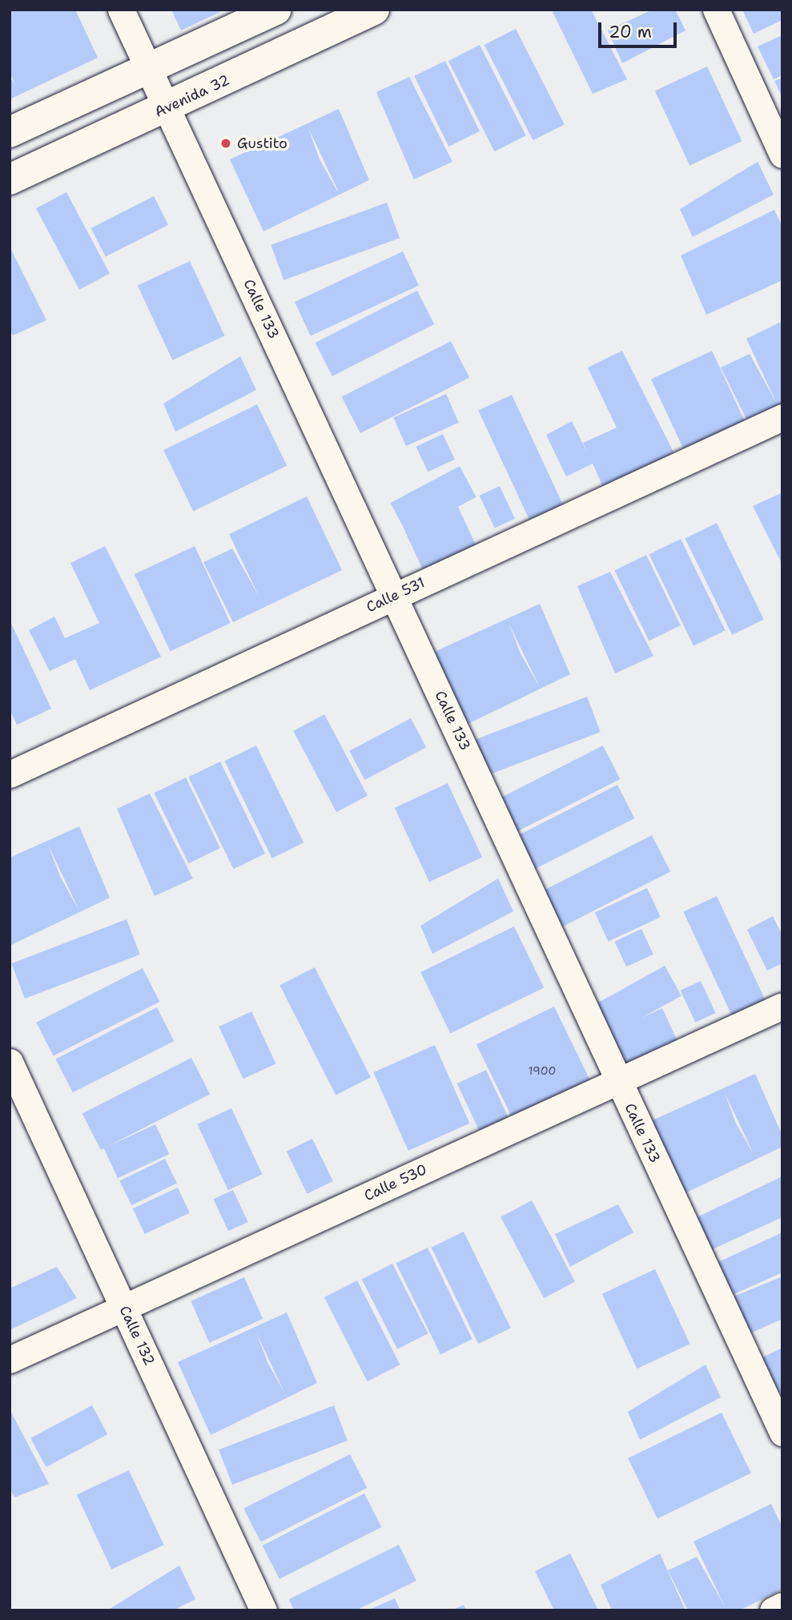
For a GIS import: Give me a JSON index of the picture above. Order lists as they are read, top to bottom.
{
  "streets": {
    "main road": ["Avenida 32"],
    "street": [
      "Calle 133",
      "Calle 531",
      "Calle 530",
      "Calle 132"
    ]
  },
  "crossings": [
    ["Avenida 32", "Calle 133"],
    ["Calle 133", "Calle 531"],
    ["Calle 133", "Calle 530"],
    ["Calle 530", "Calle 132"]
  ],
  "places": ["Gustito"],
  "house_numbers": ["1900"],
  "scale_bar": "20 m"
}
